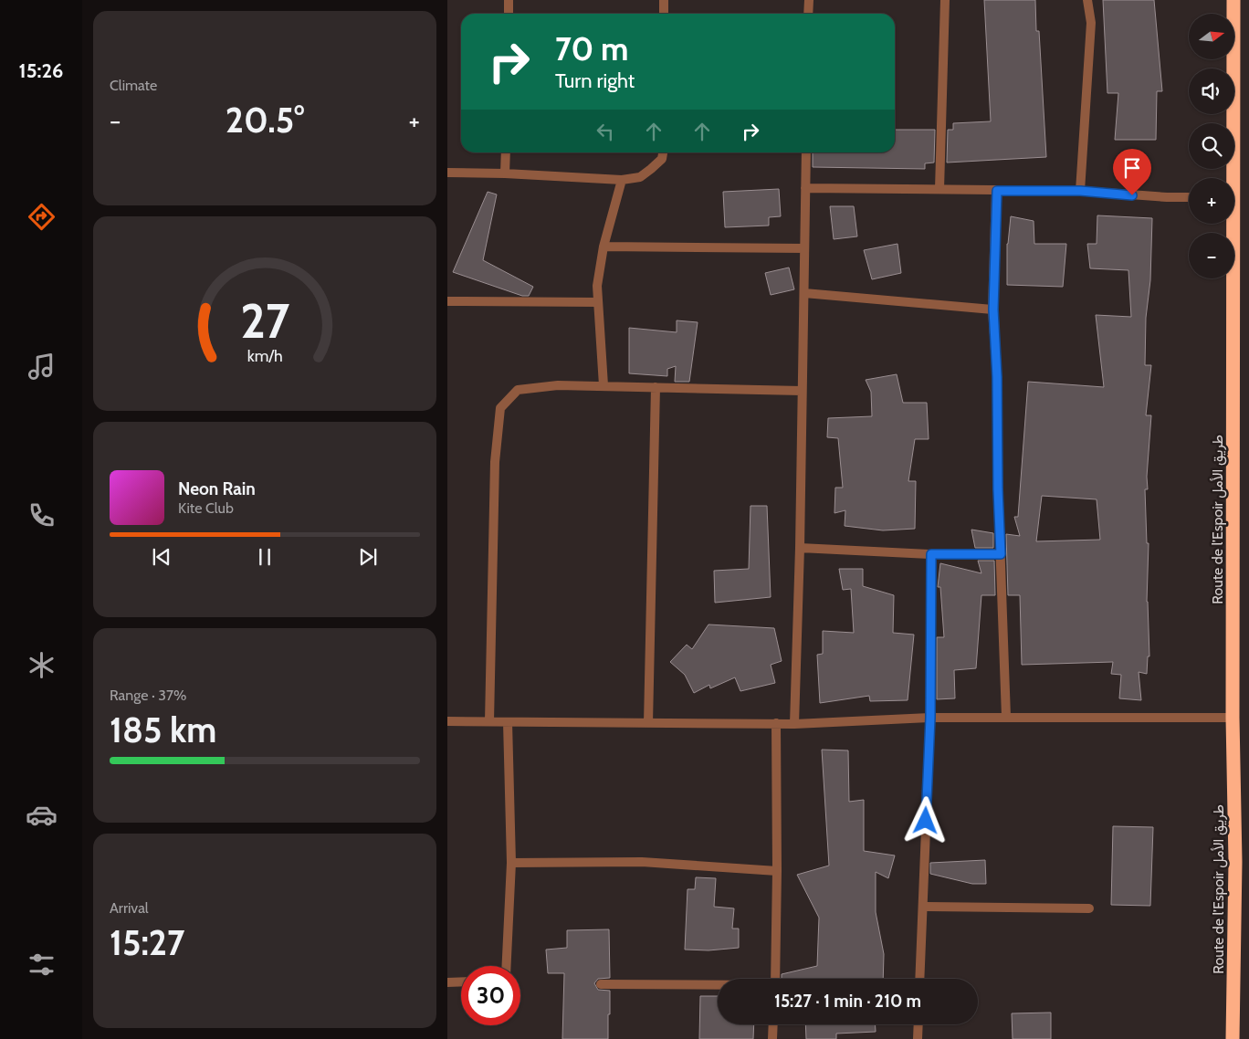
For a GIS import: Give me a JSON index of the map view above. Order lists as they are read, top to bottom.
{
  "streets": {
    "highway": ["Route de l’Espoir طريق الأمل"]
  },
  "north": "right",
  "page": {
    "tabs": "15:26",
    "tile": [
      "Climate",
      ["Range · 37%", "185 km"],
      ["Arrival", "15:27"]
    ],
    "map_buttons": ["+", "−"],
    "turn": ["70 m", "Turn right"],
    "heat": ["−", "20.5°", "+"],
    "song": ["Neon Rain", "Kite Club"],
    "limit": "30",
    "trip": "15:27 · 1 min · 210 m",
    "gauge": ["27", "km/h"]
  }
}
